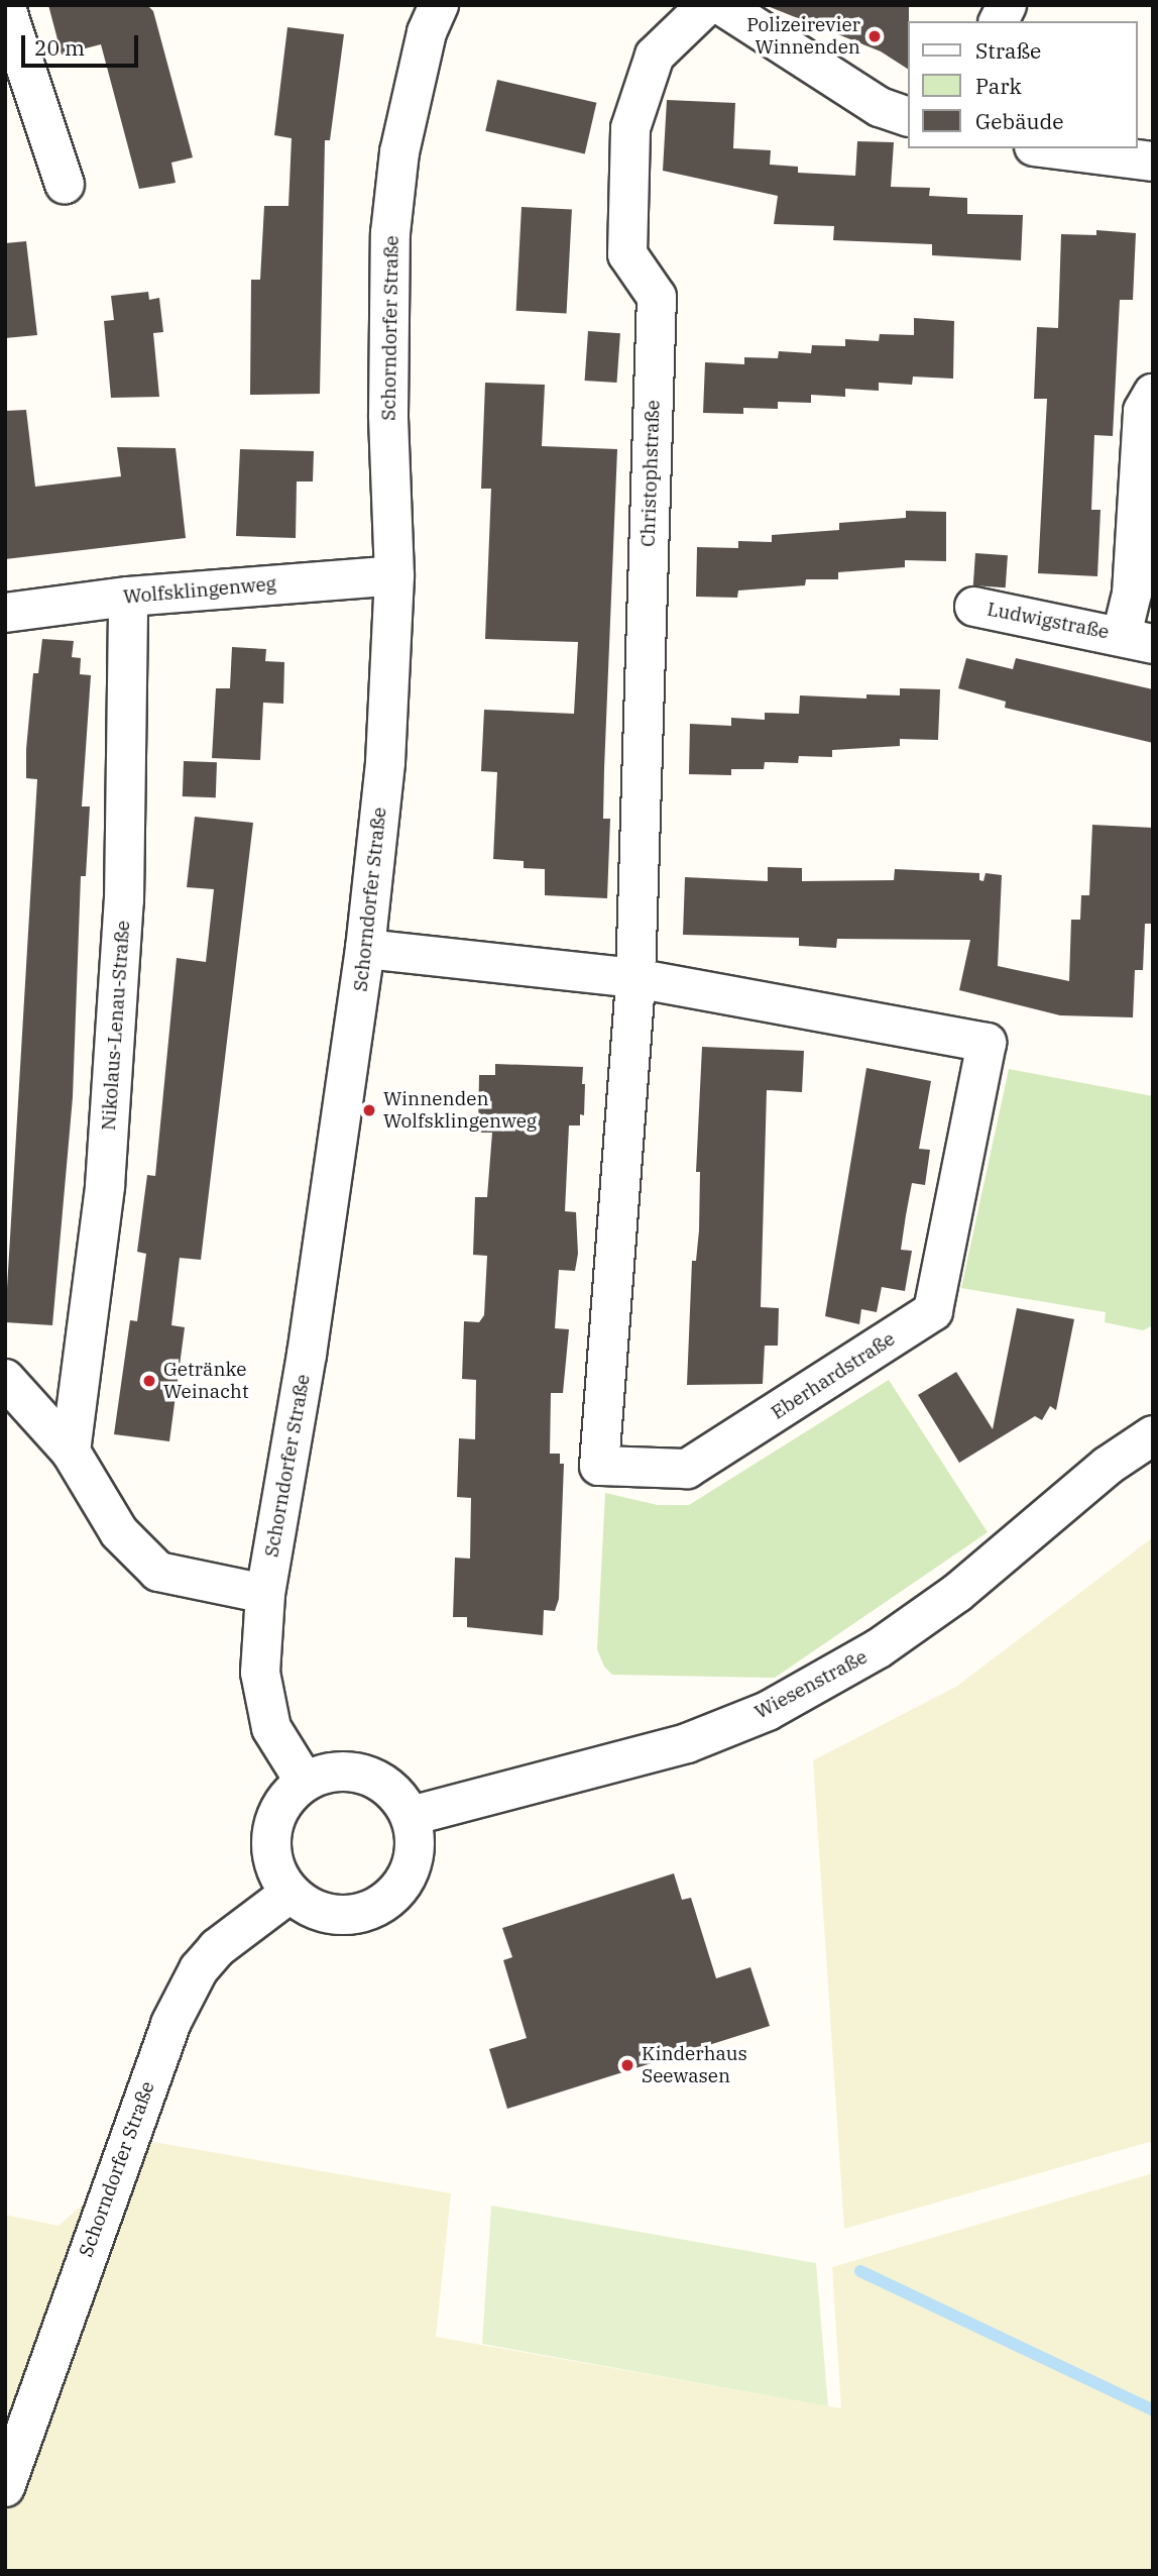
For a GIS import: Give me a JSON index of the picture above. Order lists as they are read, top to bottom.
{
  "streets": {
    "street": [
      "Schorndorfer Straße",
      "Christophstraße",
      "Wolfsklingenweg",
      "Ludwigstraße",
      "Nikolaus-Lenau-Straße",
      "Eberhardstraße",
      "Wiesenstraße"
    ]
  },
  "crossings": [
    ["Schorndorfer Straße", "Wolfsklingenweg"],
    ["Schorndorfer Straße", "Eberhardstraße"],
    ["Schorndorfer Straße", "Wiesenstraße"],
    ["Christophstraße", "Eberhardstraße"],
    ["Wolfsklingenweg", "Nikolaus-Lenau-Straße"]
  ],
  "places": [
    "Polizeirevier Winnenden",
    "Winnenden Wolfsklingenweg",
    "Getränke Weinacht",
    "Kinderhaus Seewasen"
  ],
  "legend": ["Straße", "Park", "Gebäude"],
  "scale_bar": "20 m"
}
